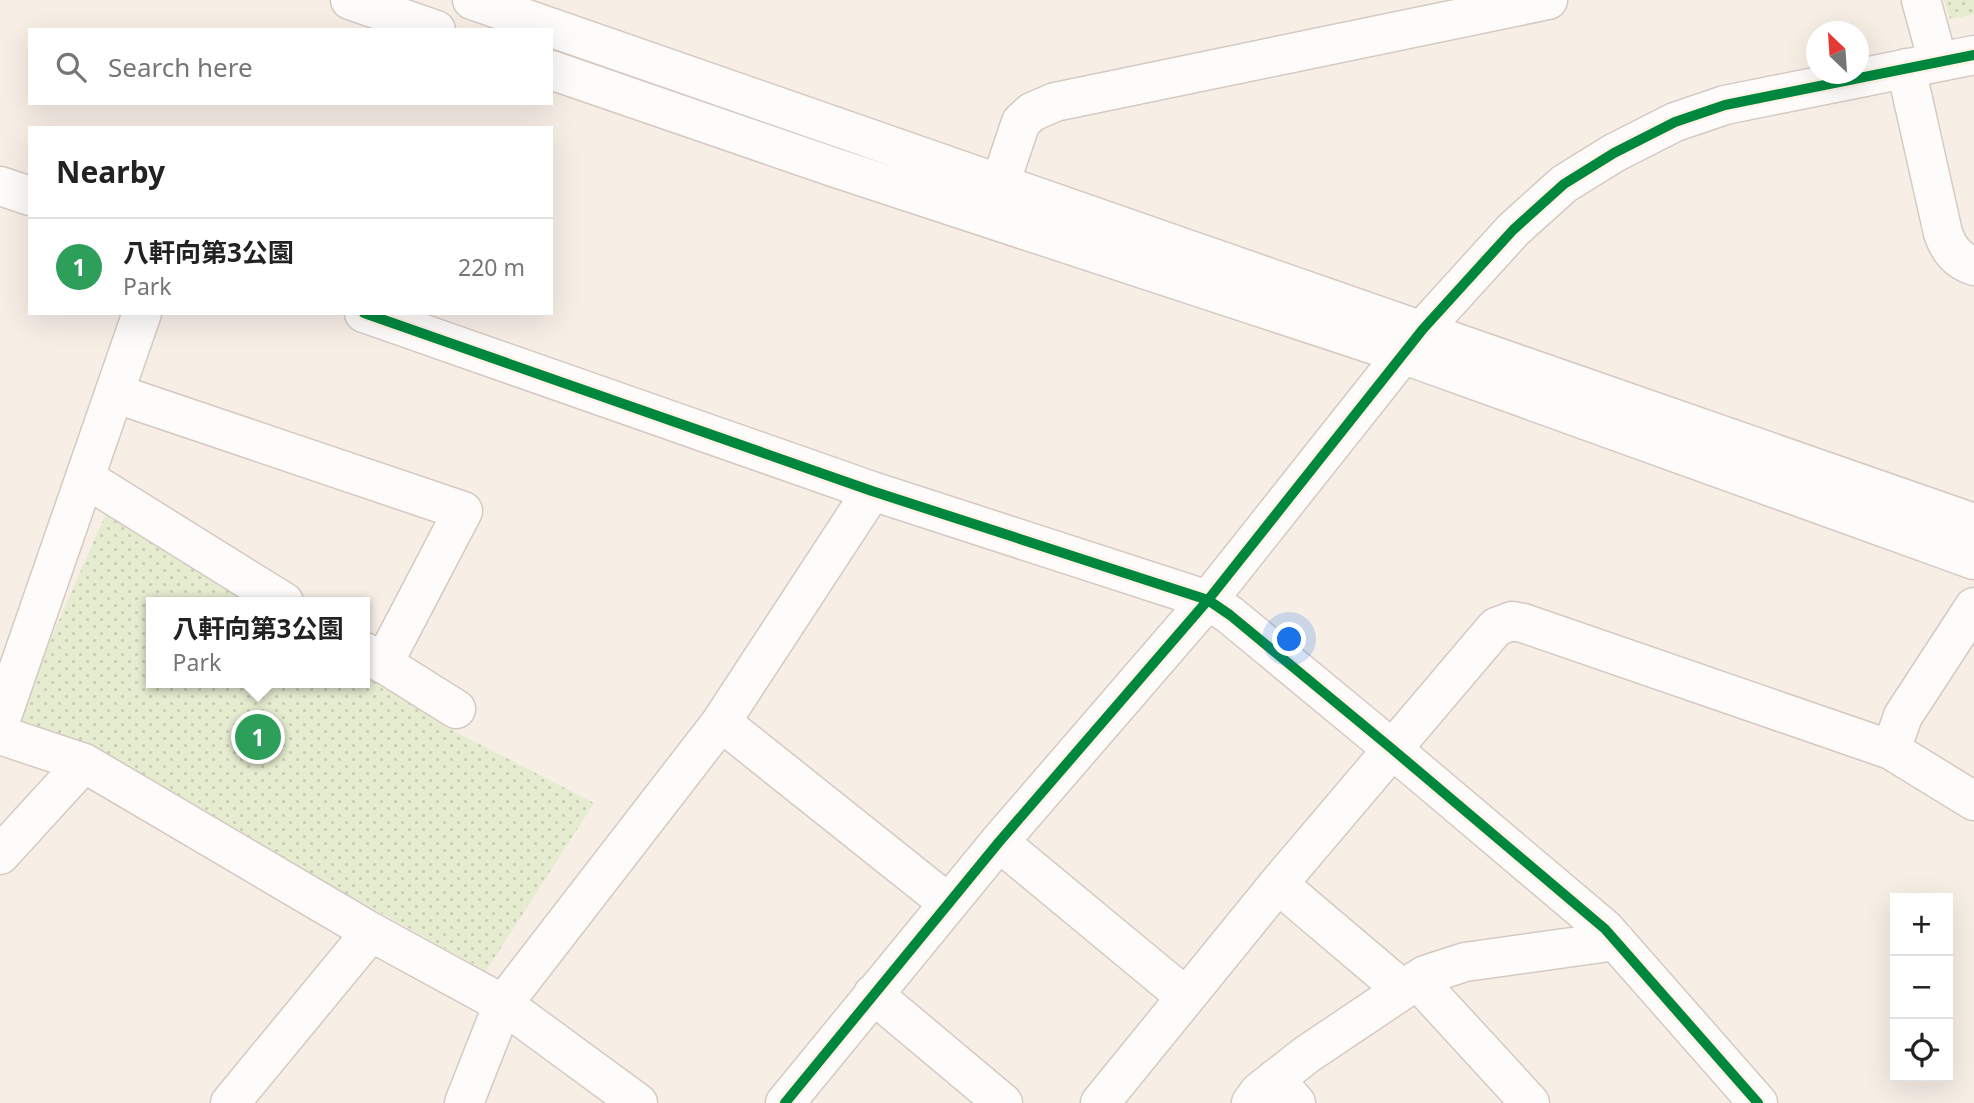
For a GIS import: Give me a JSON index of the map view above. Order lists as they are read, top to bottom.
{
  "north": "top left",
  "page": {
    "search": "Search here",
    "heading": "Nearby",
    "list": [
      {
        "mark": "1",
        "name": "八軒向第3公園",
        "note": "Park",
        "value": "220 m"
      }
    ],
    "popup": ["八軒向第3公園", "Park"],
    "pins": "1",
    "map_buttons": ["+", "−"]
  }
}
